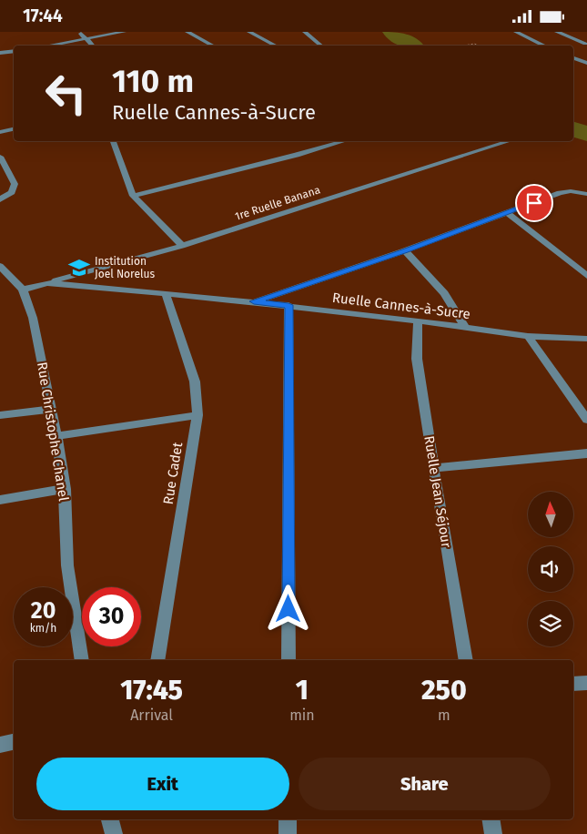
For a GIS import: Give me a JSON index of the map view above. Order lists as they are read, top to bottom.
{
  "streets": {
    "street": [
      "1re Ruelle Banana",
      "Ruelle Cannes-à-Sucre",
      "Rue Christophe Chanel",
      "Rue Cadet",
      "Ruelle Jean Séjour"
    ]
  },
  "crossings": [
    ["1re Ruelle Banana", "Ruelle Cannes-à-Sucre"],
    ["Ruelle Cannes-à-Sucre", "Rue Christophe Chanel"],
    ["Ruelle Cannes-à-Sucre", "Rue Cadet"],
    ["Ruelle Cannes-à-Sucre", "Ruelle Jean Séjour"]
  ],
  "places": {
    "school or university": ["Institution Joel Norelus"]
  },
  "north": "top",
  "page": {
    "status": "17:44",
    "turn": ["110 m", "Ruelle Cannes-à-Sucre"],
    "speed": "20 km/h",
    "limit": "30",
    "eta": [
      "17:45",
      "Arrival",
      "1",
      "min",
      "250",
      "m"
    ],
    "buttons": ["Exit", "Share"]
  }
}
